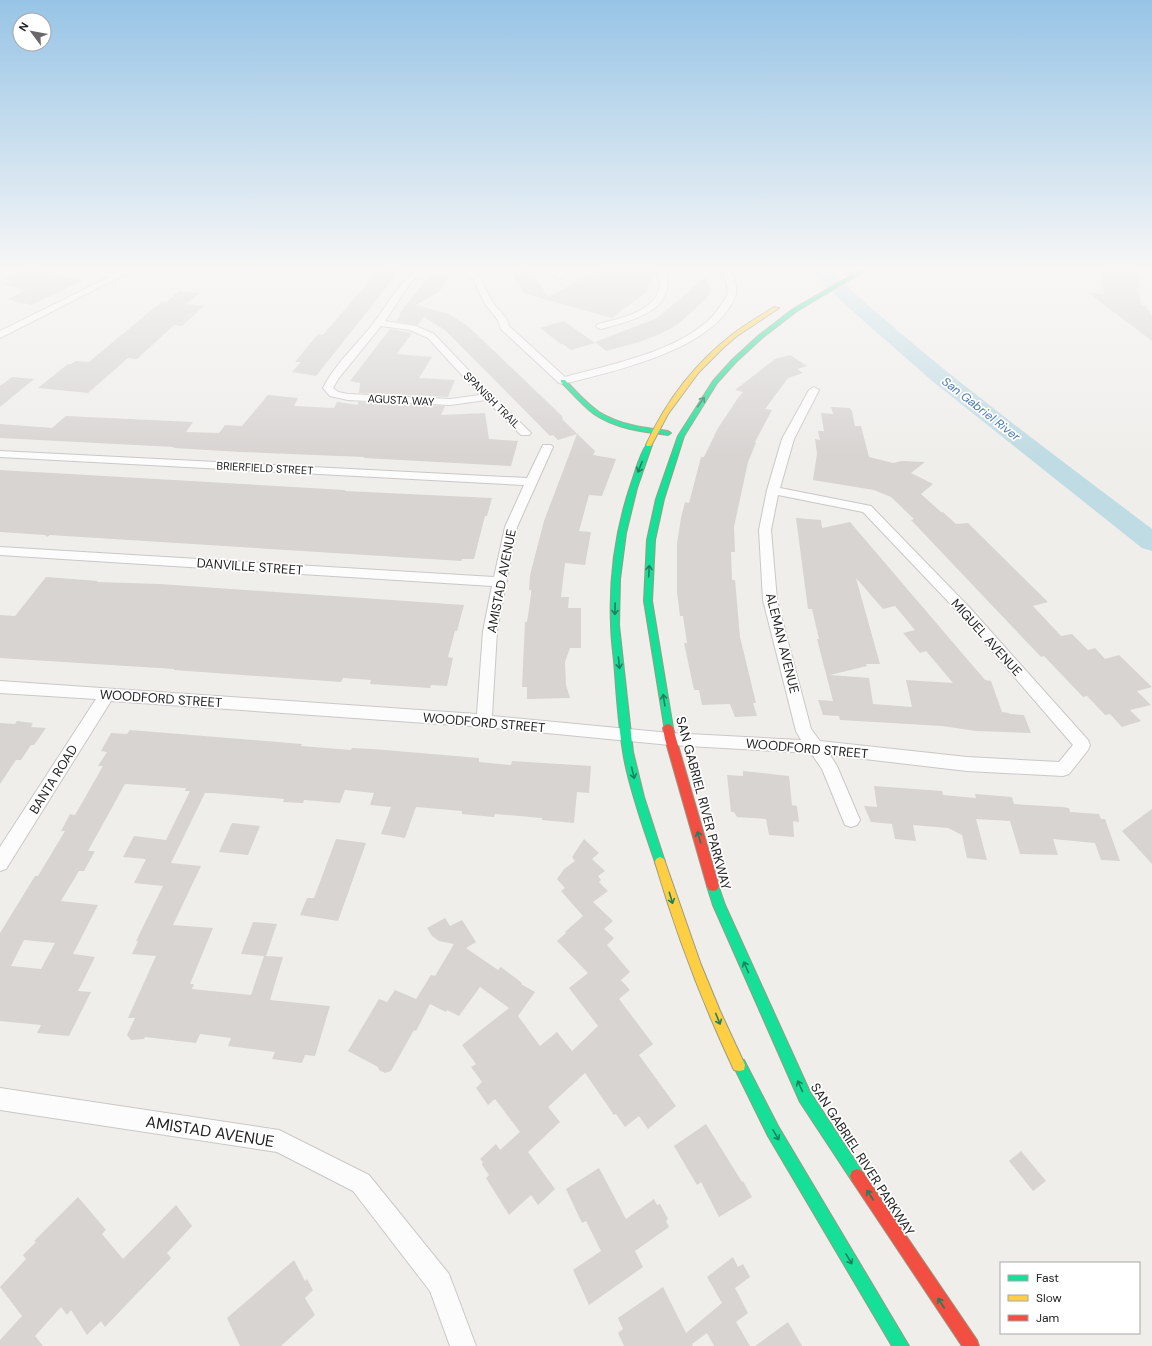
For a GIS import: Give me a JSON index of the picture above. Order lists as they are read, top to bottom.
{
  "streets": {
    "main road": ["SAN GABRIEL RIVER PARKWAY"],
    "street": [
      "AGUSTA WAY",
      "SPANISH TRAIL",
      "BRIERFIELD STREET",
      "DANVILLE STREET",
      "AMISTAD AVENUE",
      "MIGUEL AVENUE",
      "ALEMAN AVENUE",
      "WOODFORD STREET",
      "BANTA ROAD"
    ]
  },
  "crossings": [
    ["AGUSTA WAY", "SPANISH TRAIL"],
    ["BRIERFIELD STREET", "AMISTAD AVENUE"],
    ["DANVILLE STREET", "AMISTAD AVENUE"],
    ["AMISTAD AVENUE", "WOODFORD STREET"],
    ["MIGUEL AVENUE", "ALEMAN AVENUE"],
    ["MIGUEL AVENUE", "WOODFORD STREET"],
    ["ALEMAN AVENUE", "WOODFORD STREET"],
    ["WOODFORD STREET", "BANTA ROAD"],
    ["WOODFORD STREET", "SAN GABRIEL RIVER PARKWAY"]
  ],
  "water": ["San Gabriel River"],
  "legend": ["Fast", "Slow", "Jam"],
  "north": "top left"
}
